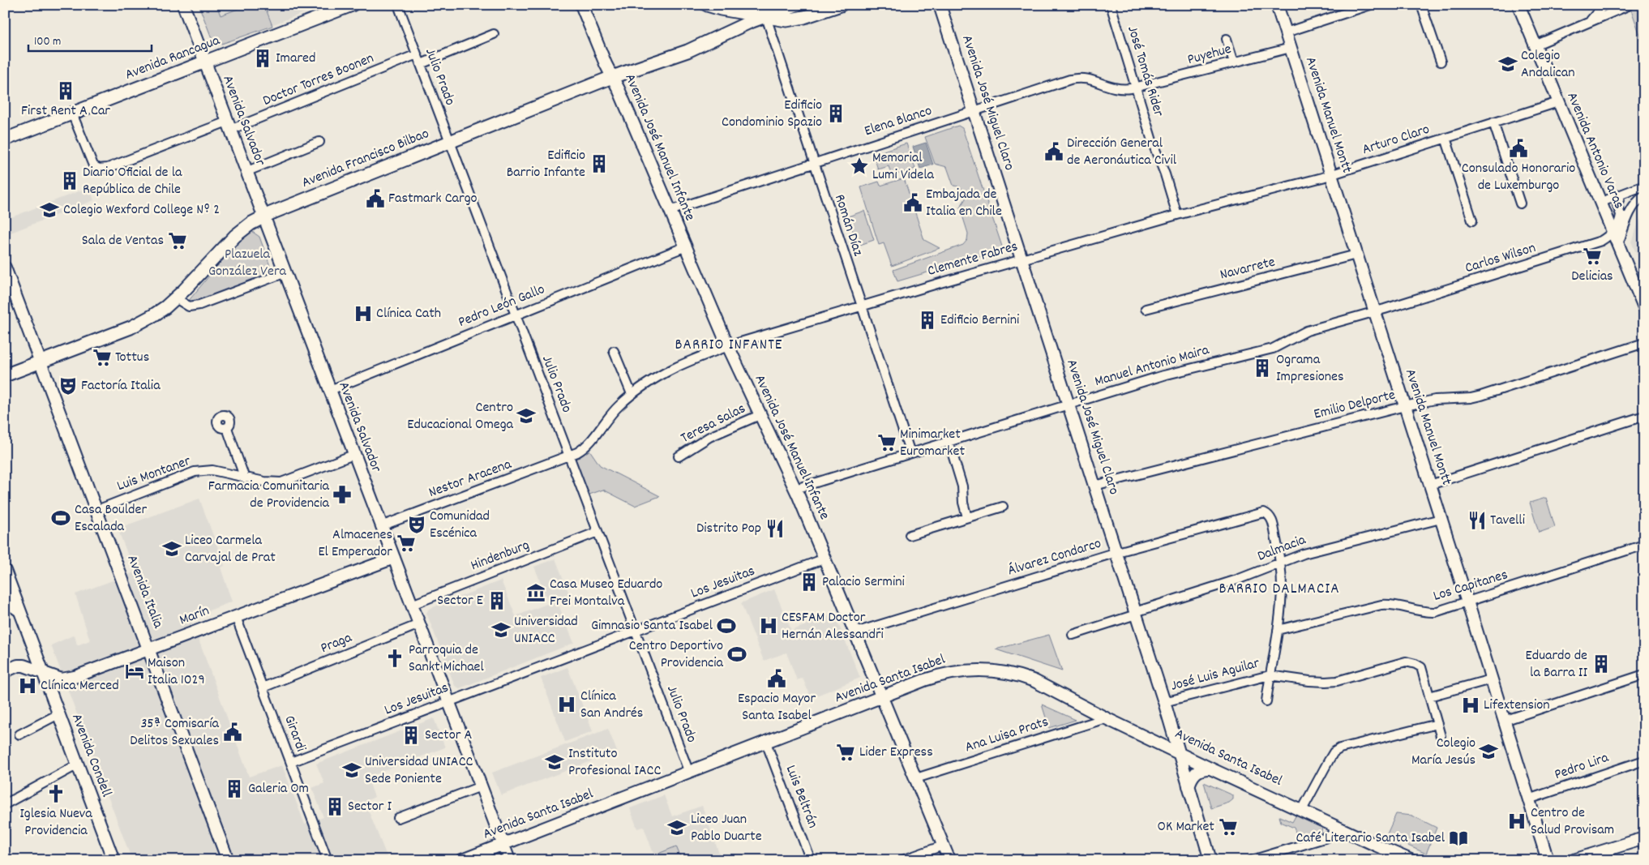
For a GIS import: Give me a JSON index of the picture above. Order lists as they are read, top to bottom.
{
  "streets": {
    "main road": [
      "Avenida Rancagua",
      "Avenida José Miguel Claro",
      "Avenida Manuel Montt",
      "Avenida Salvador",
      "Avenida José Manuel Infante",
      "Avenida Antonio Varas",
      "Avenida Francisco Bilbao",
      "Avenida Italia",
      "Marín",
      "Avenida Santa Isabel",
      "Avenida Condell"
    ],
    "street": [
      "Puyehue",
      "José Tomás Rider",
      "Julio Prado",
      "Doctor Torres Boonen",
      "Elena Blanco",
      "Arturo Claro",
      "Román Díaz",
      "Carlos Wilson",
      "Clemente Fabres",
      "Navarrete",
      "Pedro León Gallo",
      "Manuel Antonio Maira",
      "Emilio Delporte",
      "Teresa Salas",
      "Luis Montaner",
      "Nestor Aracena",
      "Dalmacia",
      "Hindenburg",
      "Álvarez Condarco",
      "Los Jesuitas",
      "Los Capitanes",
      "Praga",
      "José Luis Aguilar",
      "Girardi",
      "Ana Luisa Prats",
      "Pedro Lira",
      "Luis Beltrán"
    ]
  },
  "crossings": [
    ["Puyehue", "José Tomás Rider"],
    ["Puyehue", "Avenida Manuel Montt"],
    ["Puyehue", "Elena Blanco"],
    ["Avenida Rancagua", "Doctor Torres Boonen"],
    ["Avenida Rancagua", "Avenida Salvador"],
    ["José Tomás Rider", "Elena Blanco"],
    ["José Tomás Rider", "Clemente Fabres"],
    ["Julio Prado", "Doctor Torres Boonen"],
    ["Julio Prado", "Avenida Francisco Bilbao"],
    ["Julio Prado", "Clemente Fabres"],
    ["Julio Prado", "Pedro León Gallo"],
    ["Julio Prado", "Nestor Aracena"],
    ["Julio Prado", "Hindenburg"],
    ["Julio Prado", "Los Jesuitas"],
    ["Julio Prado", "Avenida Santa Isabel"],
    ["Doctor Torres Boonen", "Avenida Salvador"],
    ["Avenida José Miguel Claro", "Elena Blanco"],
    ["Avenida José Miguel Claro", "Clemente Fabres"],
    ["Avenida José Miguel Claro", "Manuel Antonio Maira"],
    ["Avenida José Miguel Claro", "Emilio Delporte"],
    ["Avenida José Miguel Claro", "Dalmacia"],
    ["Avenida José Miguel Claro", "Álvarez Condarco"],
    ["Avenida José Miguel Claro", "José Luis Aguilar"],
    ["Avenida José Miguel Claro", "Avenida Santa Isabel"],
    ["Avenida Manuel Montt", "Arturo Claro"],
    ["Avenida Manuel Montt", "Carlos Wilson"],
    ["Avenida Manuel Montt", "Clemente Fabres"],
    ["Avenida Manuel Montt", "Navarrete"],
    ["Avenida Manuel Montt", "Manuel Antonio Maira"],
    ["Avenida Manuel Montt", "Emilio Delporte"],
    ["Avenida Manuel Montt", "Dalmacia"],
    ["Avenida Manuel Montt", "Los Capitanes"],
    ["Avenida Manuel Montt", "Pedro Lira"],
    ["Avenida Salvador", "Avenida Francisco Bilbao"],
    ["Avenida Salvador", "Pedro León Gallo"],
    ["Avenida Salvador", "Luis Montaner"],
    ["Avenida Salvador", "Nestor Aracena"],
    ["Avenida Salvador", "Hindenburg"],
    ["Avenida Salvador", "Los Jesuitas"],
    ["Avenida Salvador", "Marín"],
    ["Avenida Salvador", "Praga"],
    ["Avenida Salvador", "Avenida Santa Isabel"],
    ["Elena Blanco", "Avenida José Manuel Infante"],
    ["Elena Blanco", "Román Díaz"],
    ["Arturo Claro", "Avenida Antonio Varas"],
    ["Arturo Claro", "Clemente Fabres"],
    ["Avenida José Manuel Infante", "Avenida Francisco Bilbao"],
    ["Avenida José Manuel Infante", "Clemente Fabres"],
    ["Avenida José Manuel Infante", "Pedro León Gallo"],
    ["Avenida José Manuel Infante", "Manuel Antonio Maira"],
    ["Avenida José Manuel Infante", "Teresa Salas"],
    ["Avenida José Manuel Infante", "Álvarez Condarco"],
    ["Avenida José Manuel Infante", "Los Jesuitas"],
    ["Avenida José Manuel Infante", "Avenida Santa Isabel"],
    ["Avenida José Manuel Infante", "Ana Luisa Prats"],
    ["Avenida Antonio Varas", "Carlos Wilson"],
    ["Avenida Francisco Bilbao", "Román Díaz"],
    ["Avenida Francisco Bilbao", "Avenida Italia"],
    ["Román Díaz", "Clemente Fabres"],
    ["Román Díaz", "Manuel Antonio Maira"],
    ["Carlos Wilson", "Manuel Antonio Maira"],
    ["Clemente Fabres", "Nestor Aracena"],
    ["Luis Montaner", "Avenida Italia"],
    ["Dalmacia", "Álvarez Condarco"],
    ["Los Jesuitas", "Girardi"],
    ["Avenida Italia", "Marín"],
    ["Marín", "Girardi"],
    ["Marín", "Avenida Condell"],
    ["Praga", "Girardi"],
    ["Avenida Santa Isabel", "Ana Luisa Prats"],
    ["Avenida Santa Isabel", "Luis Beltrán"]
  ],
  "districts": ["BARRIO INFANTE", "BARRIO DALMACIA"],
  "parks": ["Plazuela González Vera"],
  "places": {
    "building": [
      "Imared",
      "First Rent A Car",
      "Edificio Condominio Spazio",
      "Edificio Barrio Infante",
      "Diario Oficial de la República de Chile",
      "Edificio Bernini",
      "Ograma Impresiones",
      "Palacio Sermini",
      "Sector E",
      "Eduardo de la Barra II",
      "Sector A",
      "Galeria Om",
      "Sector I"
    ],
    "school or university": [
      "Colegio Andalican",
      "Colegio Wexford College Nº 2",
      "Centro Educacional Omega",
      "Liceo Carmela Carvajal de Prat",
      "Universidad UNIACC",
      "Colegio María Jesús",
      "Instituto Profesional IACC",
      "Universidad UNIACC Sede Poniente",
      "Liceo Juan Pablo Duarte"
    ],
    "public building": [
      "Consulado Honorario de Luxemburgo",
      "Dirección General de Aeronáutica Civil",
      "Fastmark Cargo",
      "Embajada de Italia en Chile",
      "Espacio Mayor Santa Isabel",
      "35ª Comisaría Delitos Sexuales"
    ],
    "place": ["Memorial Lumi Videla"],
    "supermarket": [
      "Sala de Ventas",
      "Delicias",
      "Tottus",
      "Minimarket Euromarket",
      "Almacenes El Emperador",
      "Lider Express",
      "OK Market"
    ],
    "hospital": [
      "Clínica Cath",
      "CESFAM Doctor Hernán Alessandri",
      "Clínica Merced",
      "Clínica San Andrés",
      "Lifextension",
      "Centro de Salud Provisam"
    ],
    "theatre": ["Factoría Italia", "Comunidad Escénica"],
    "pharmacy": ["Farmacia Comunitaria de Providencia"],
    "sports": ["Casa Boulder Escalada", "Gimnasio Santa Isabel", "Centro Deportivo Providencia"],
    "restaurant": ["Tavelli", "Distrito Pop"],
    "museum": ["Casa Museo Eduardo Frei Montalva"],
    "church": ["Parroquia de Sankt Michael", "Iglesia Nueva Providencia"],
    "hotel": ["Maison Italia 1029"],
    "library": ["Café Literario Santa Isabel"]
  },
  "scale_bar": "100 m"
}
